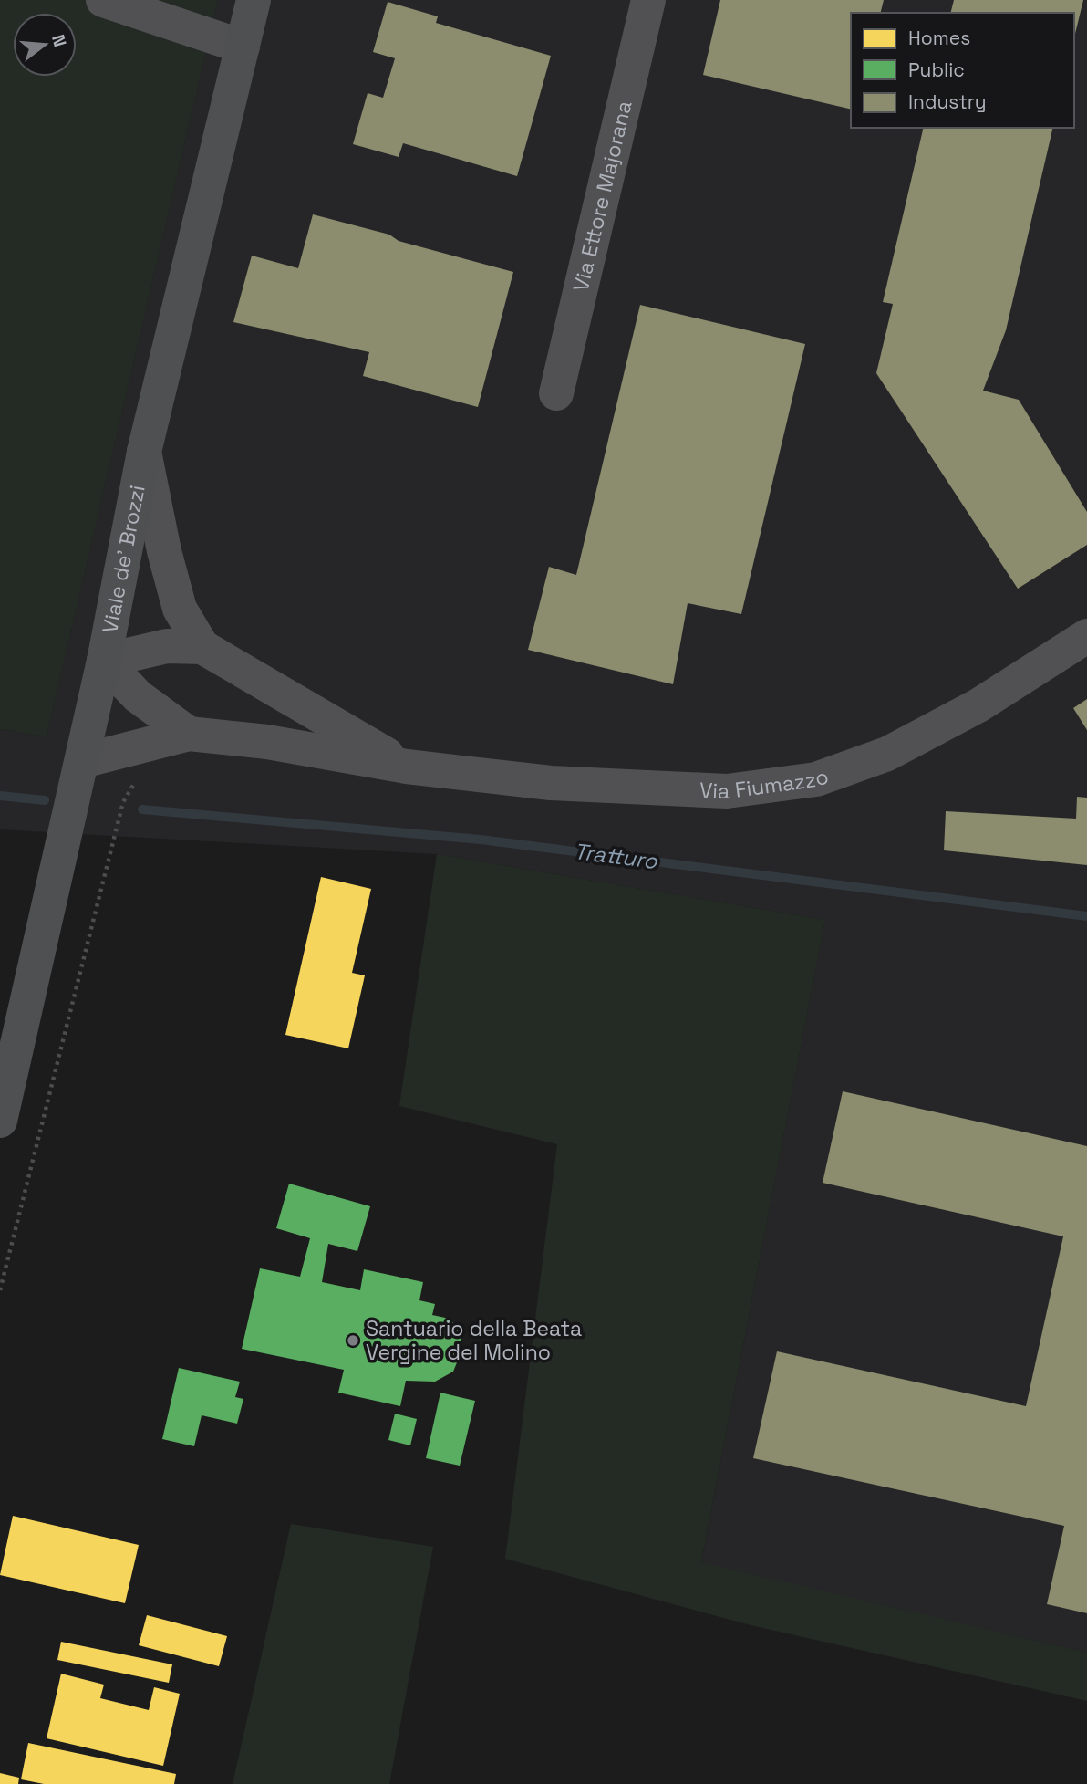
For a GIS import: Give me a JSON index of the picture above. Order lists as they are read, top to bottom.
{
  "streets": {
    "street": ["Via Ettore Majorana", "Viale de' Brozzi", "Via Fiumazzo"]
  },
  "crossings": [
    ["Viale de' Brozzi", "Via Fiumazzo"]
  ],
  "water": ["Tratturo"],
  "places": ["Santuario della Beata Vergine del Molino"],
  "legend": ["Homes", "Public", "Industry"],
  "north": "right"
}
